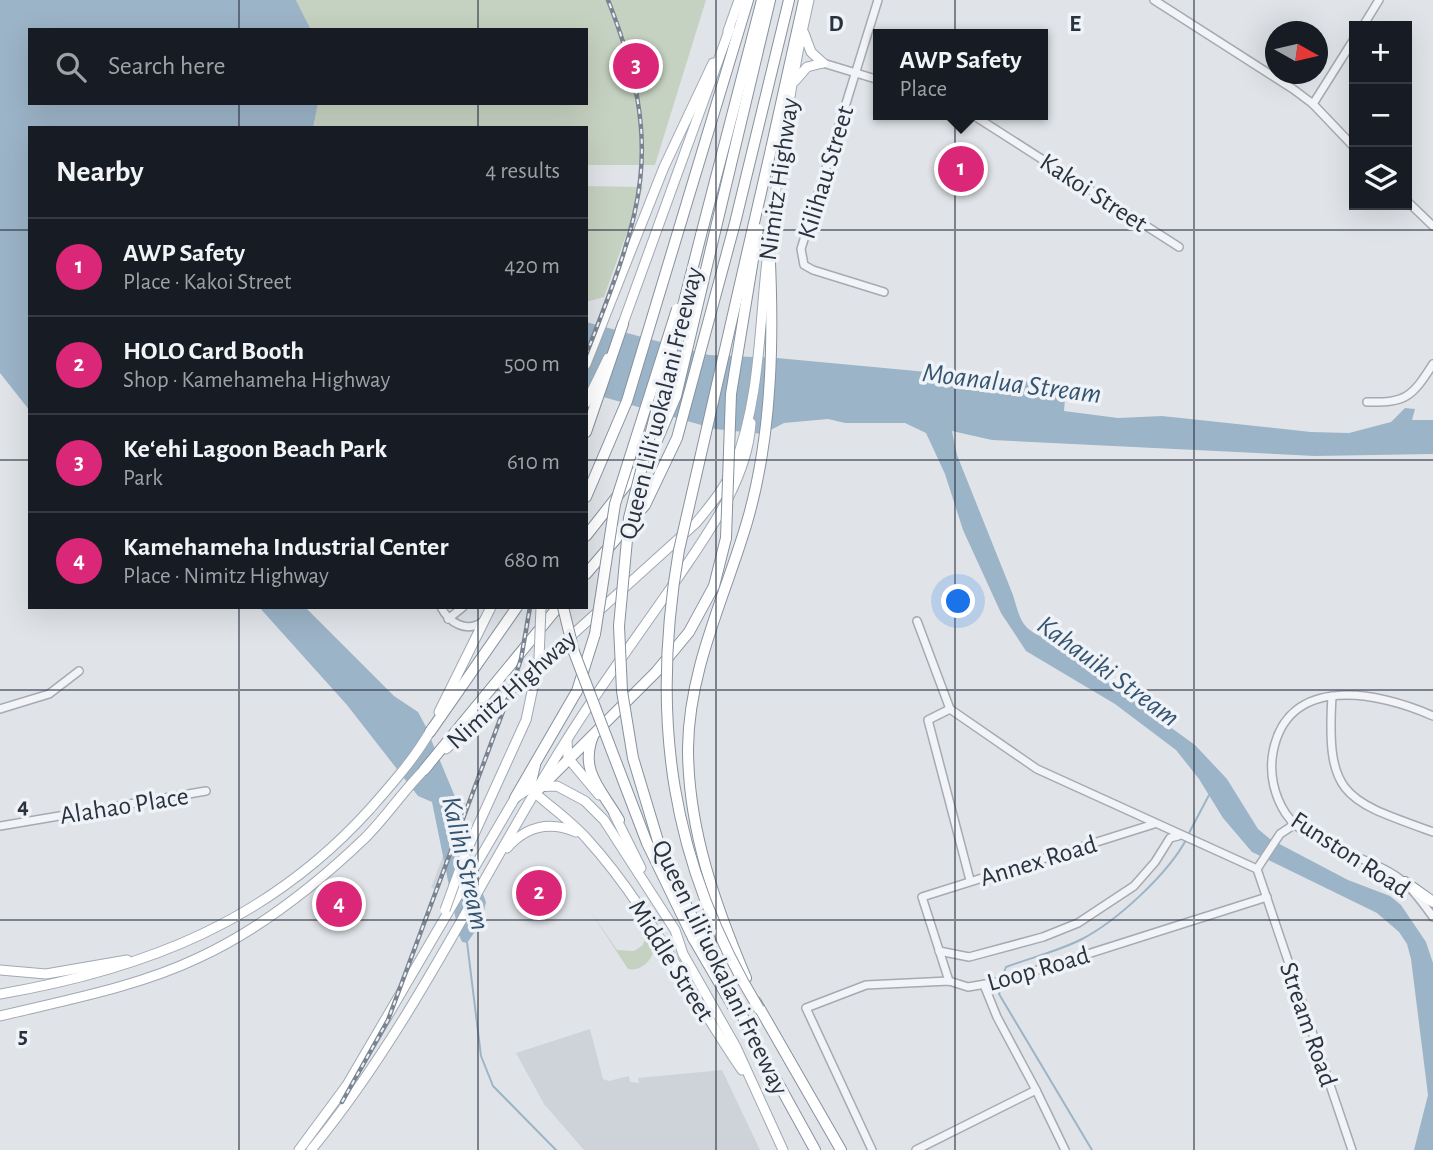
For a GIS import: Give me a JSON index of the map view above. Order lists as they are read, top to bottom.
{
  "streets": {
    "highway": ["Queen Liliʻuokalani Freeway"],
    "main road": ["Nimitz Highway", "Middle Street"],
    "street": [
      "Kilihau Street",
      "Kakoi Street",
      "Alahao Place",
      "Funston Road",
      "Annex Road",
      "Loop Road",
      "Stream Road"
    ]
  },
  "crossings": [
    ["Loop Road", "Stream Road"]
  ],
  "water": ["Moanalua Stream", "Kahauiki Stream", "Kalihi Stream"],
  "north": "right",
  "page": {
    "map_buttons": ["+", "−"],
    "search": "Search here",
    "popup": ["AWP Safety", "Place"],
    "pins": [
      "3",
      "1",
      "2",
      "4"
    ],
    "heading": ["Nearby", "4 results"],
    "list": [
      {
        "mark": "1",
        "name": "AWP Safety",
        "note": "Place · Kakoi Street",
        "value": "420 m"
      },
      {
        "mark": "2",
        "name": "HOLO Card Booth",
        "note": "Shop · Kamehameha Highway",
        "value": "500 m"
      },
      {
        "mark": "3",
        "name": "Keʻehi Lagoon Beach Park",
        "note": "Park",
        "value": "610 m"
      },
      {
        "mark": "4",
        "name": "Kamehameha Industrial Center",
        "note": "Place · Nimitz Highway",
        "value": "680 m"
      }
    ]
  },
  "grid": {
    "columns": ["D", "E"],
    "rows": ["4", "5"]
  }
}
